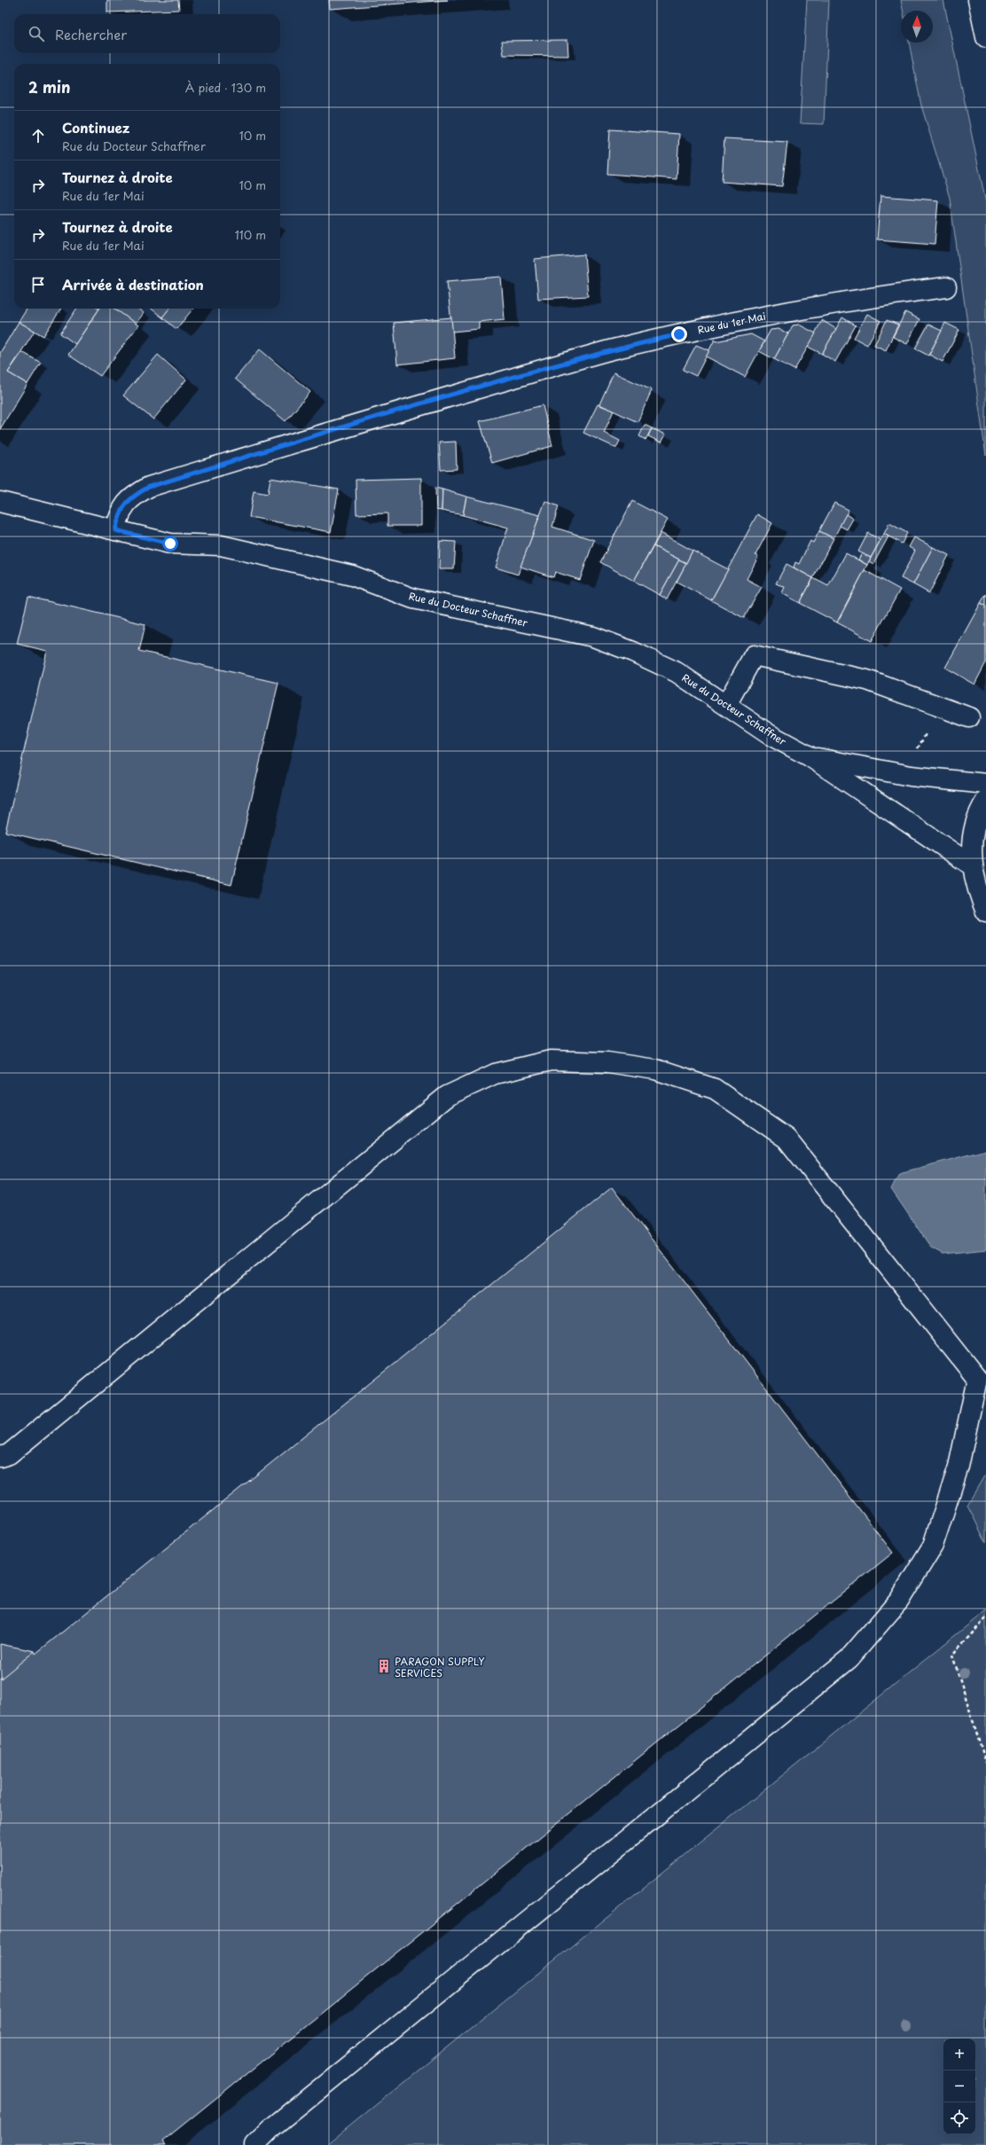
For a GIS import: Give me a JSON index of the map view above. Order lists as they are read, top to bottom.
{
  "streets": {
    "street": ["Rue du 1er Mai", "Rue du Docteur Schaffner"]
  },
  "crossings": [
    ["Rue du 1er Mai", "Rue du Docteur Schaffner"]
  ],
  "places": {
    "building": ["PARAGON SUPPLY SERVICES"]
  },
  "north": "top",
  "page": {
    "search": "Rechercher",
    "heading": ["2 min", "À pied · 130 m"],
    "list": [
      ["Continuez", "Rue du Docteur Schaffner", "10 m"],
      ["Tournez à droite", "Rue du 1er Mai", "10 m"],
      ["Tournez à droite", "Rue du 1er Mai", "110 m"],
      "Arrivée à destination"
    ],
    "map_buttons": ["+", "−"]
  }
}
